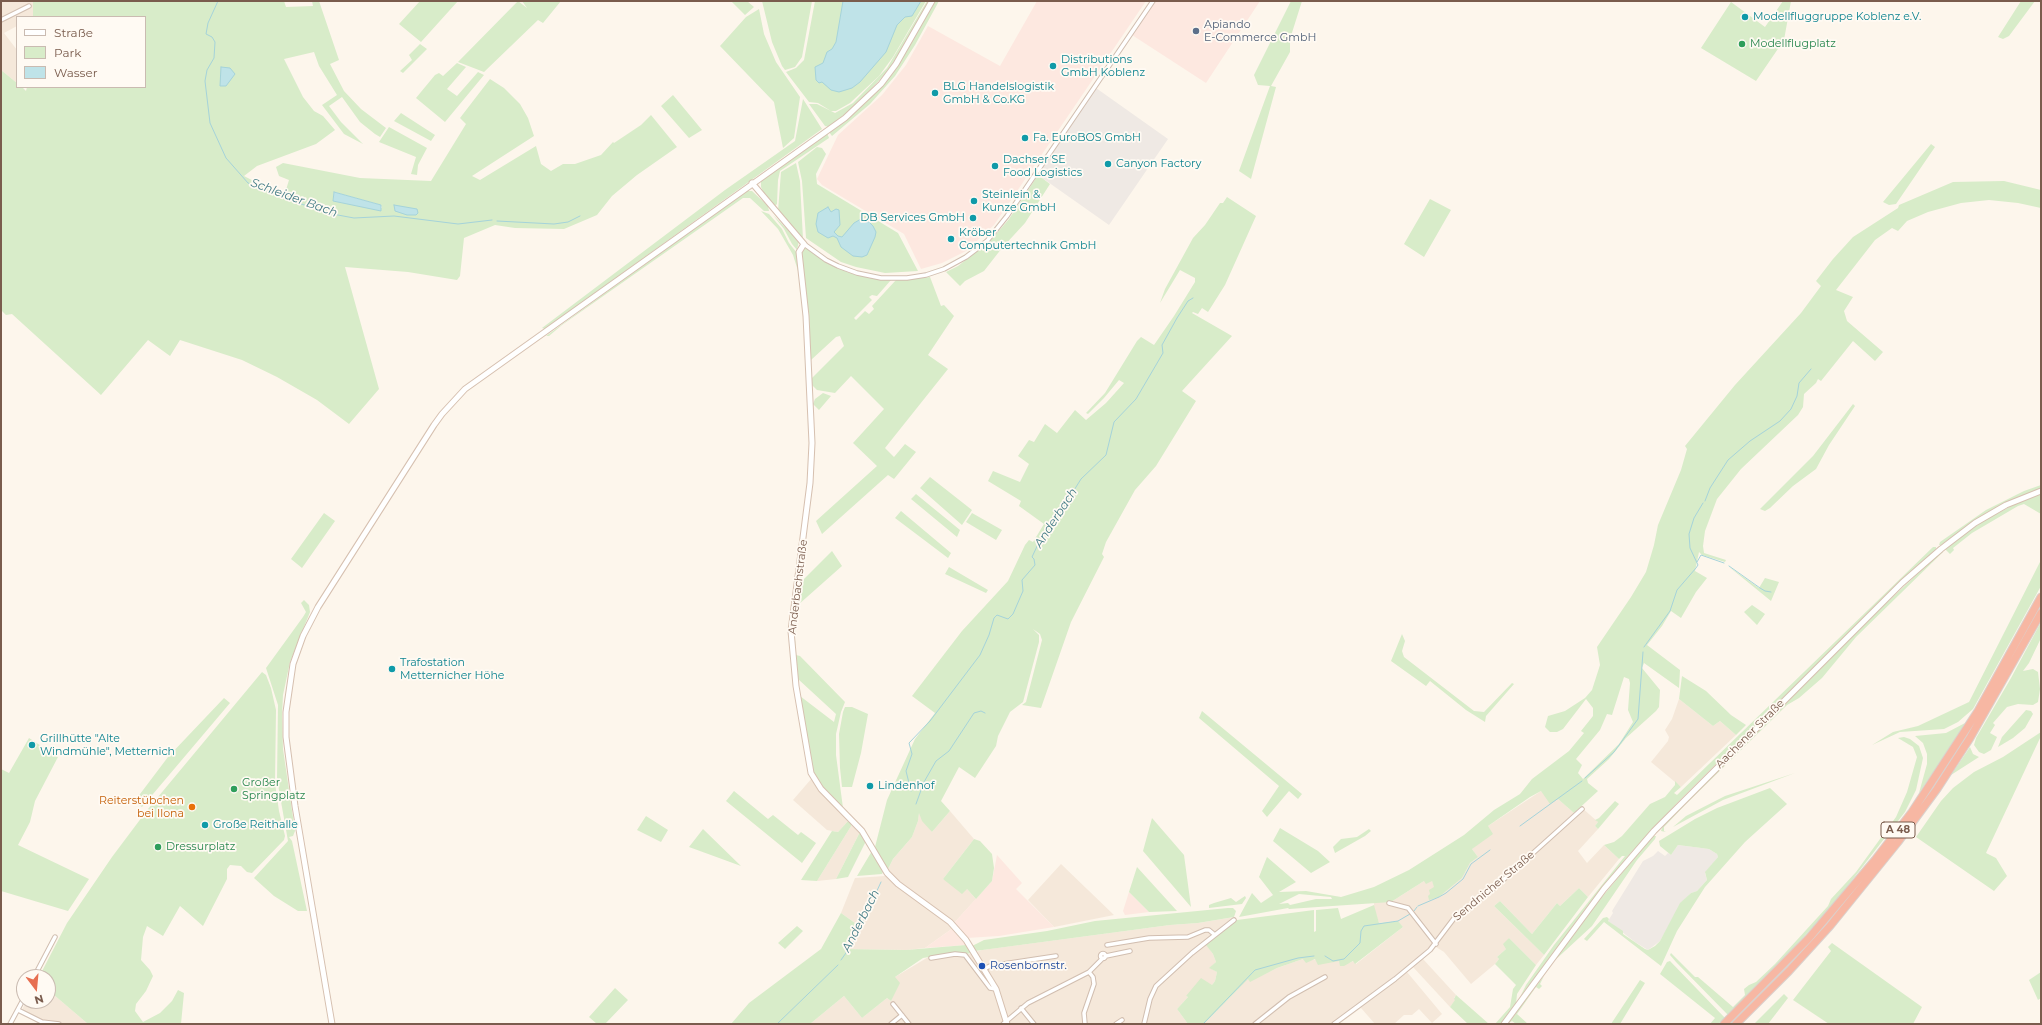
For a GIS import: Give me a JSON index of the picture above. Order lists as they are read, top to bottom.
{
  "streets": {
    "highway": ["A 48"],
    "main road": ["Anderbachstraße", "Aachener Straße"],
    "street": ["Sendnicher Straße"]
  },
  "water": ["Schleider Bach", "Anderbach"],
  "places": [
    "Modellfluggruppe Koblenz e.V.",
    "Apiando E-Commerce GmbH",
    "Modellflugplatz",
    "Distributions GmbH Koblenz",
    "BLG Handelslogistik GmbH & Co.KG",
    "Fa. EuroBOS GmbH",
    "Canyon Factory",
    "Dachser SE Food Logistics",
    "Steinlein & Kunze GmbH",
    "DB Services GmbH",
    "Kröber Computertechnik GmbH",
    "Trafostation Metternicher Höhe",
    "Grillhütte \"Alte Windmühle\", Metternich",
    "Lindenhof",
    "Großer Springplatz",
    "Reiterstübchen bei Ilona",
    "Große Reithalle",
    "Dressurplatz",
    "Rosenbornstr."
  ],
  "legend": ["Straße", "Park", "Wasser"],
  "north": "bottom"
}
